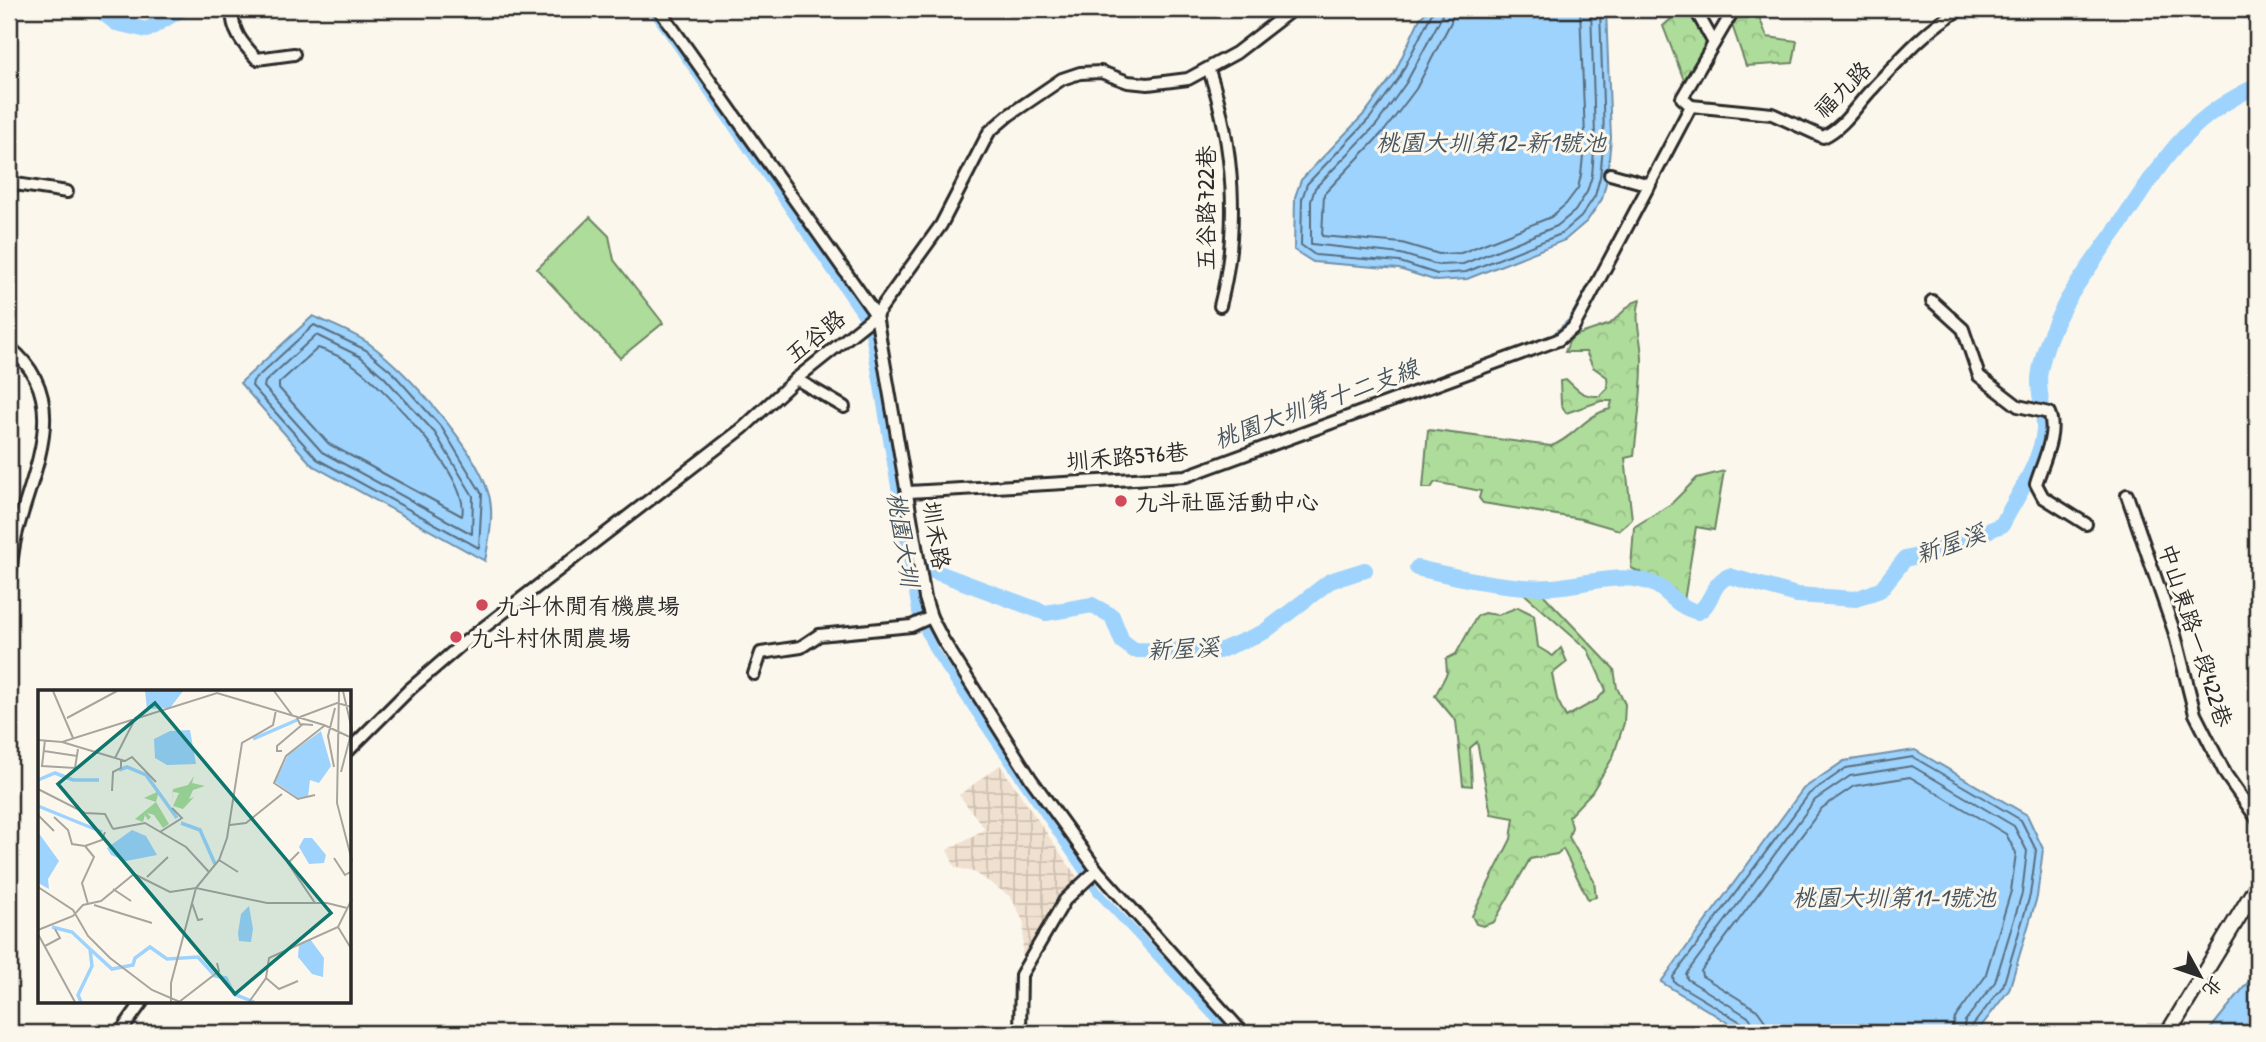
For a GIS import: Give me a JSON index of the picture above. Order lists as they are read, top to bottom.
{
  "streets": {
    "street": [
      "福九路",
      "五谷路722巷",
      "五谷路",
      "圳禾路576巷",
      "圳禾路",
      "中山東路一段422巷"
    ]
  },
  "crossings": [
    ["福九路", "圳禾路576巷"],
    ["五谷路722巷", "五谷路"],
    ["五谷路", "圳禾路"],
    ["圳禾路576巷", "圳禾路"]
  ],
  "water": [
    "桃園大圳第12-新1號池",
    "桃園大圳第十二支線",
    "桃園大圳",
    "新屋溪",
    "桃園大圳第11-1號池"
  ],
  "places": ["九斗社區活動中心", "九斗休閒有機農場", "九斗村休閒農場"],
  "north": "bottom right"
}
